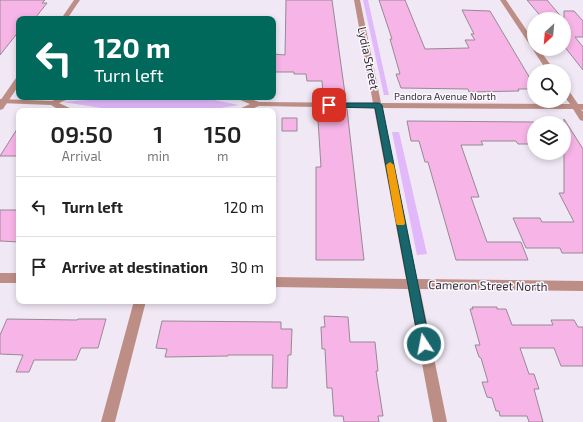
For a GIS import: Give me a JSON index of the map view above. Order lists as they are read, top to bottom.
{
  "streets": {
    "street": ["Lydia Street", "Pandora Avenue North", "Cameron Street North"]
  },
  "crossings": [
    ["Lydia Street", "Pandora Avenue North"],
    ["Lydia Street", "Cameron Street North"]
  ],
  "north": "bottom left",
  "page": {
    "turn": ["120 m", "Turn left"],
    "eta": [
      "09:50",
      "Arrival",
      "1",
      "min",
      "150",
      "m"
    ],
    "list": [
      {
        "name": "Turn left",
        "value": "120 m"
      },
      {
        "name": "Arrive at destination",
        "value": "30 m"
      }
    ]
  }
}
